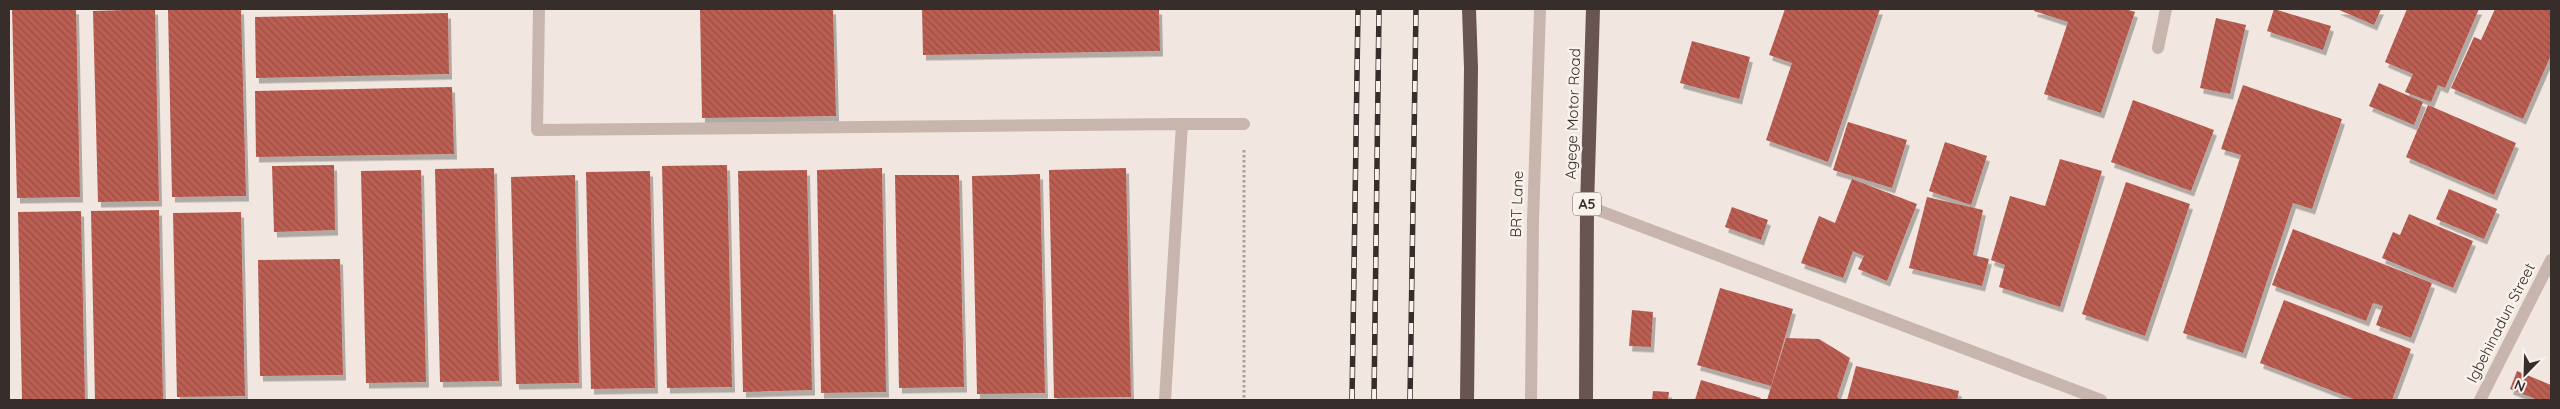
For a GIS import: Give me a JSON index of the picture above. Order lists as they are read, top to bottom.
{
  "streets": {
    "highway": ["Agege Motor Road", "A5"],
    "street": ["BRT Lane", "Igbehinadun Street"]
  },
  "north": "bottom left"
}
